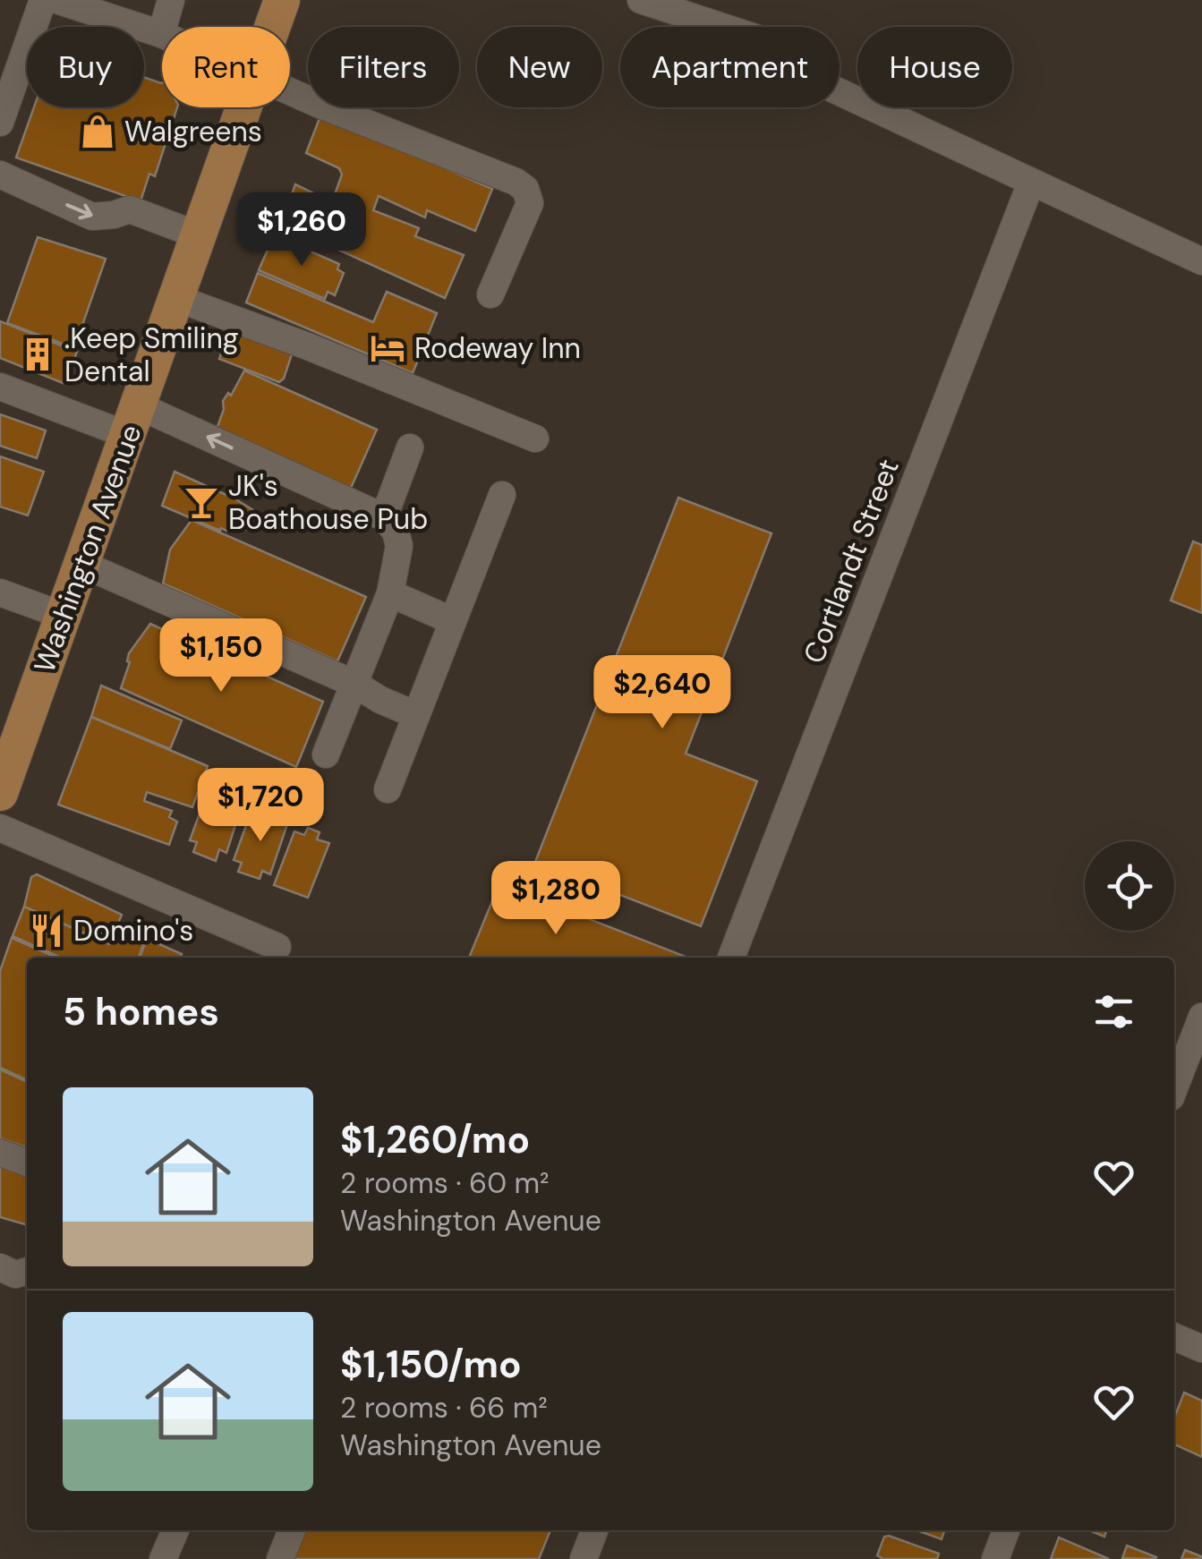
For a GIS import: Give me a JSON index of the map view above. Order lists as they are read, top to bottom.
{
  "streets": {
    "main road": ["Washington Avenue"],
    "street": ["Cortlandt Street"]
  },
  "places": {
    "shop": ["Walgreens"],
    "hotel": ["Rodeway Inn"],
    "building": [".Keep Smiling Dental"],
    "bar": ["JK's Boathouse Pub"],
    "restaurant": ["Domino's"]
  },
  "page": {
    "chip": [
      "Buy",
      "Rent",
      "Filters",
      "New",
      "Apartment",
      "House"
    ],
    "price": [
      "$1,260",
      "$1,150",
      "$2,640",
      "$1,720",
      "$1,280"
    ],
    "heading": "5 homes",
    "list": [
      {
        "name": "$1,260/mo",
        "note": "2 rooms · 60 m² · Washington Avenue"
      },
      {
        "name": "$1,150/mo",
        "note": "2 rooms · 66 m² · Washington Avenue"
      }
    ]
  }
}
